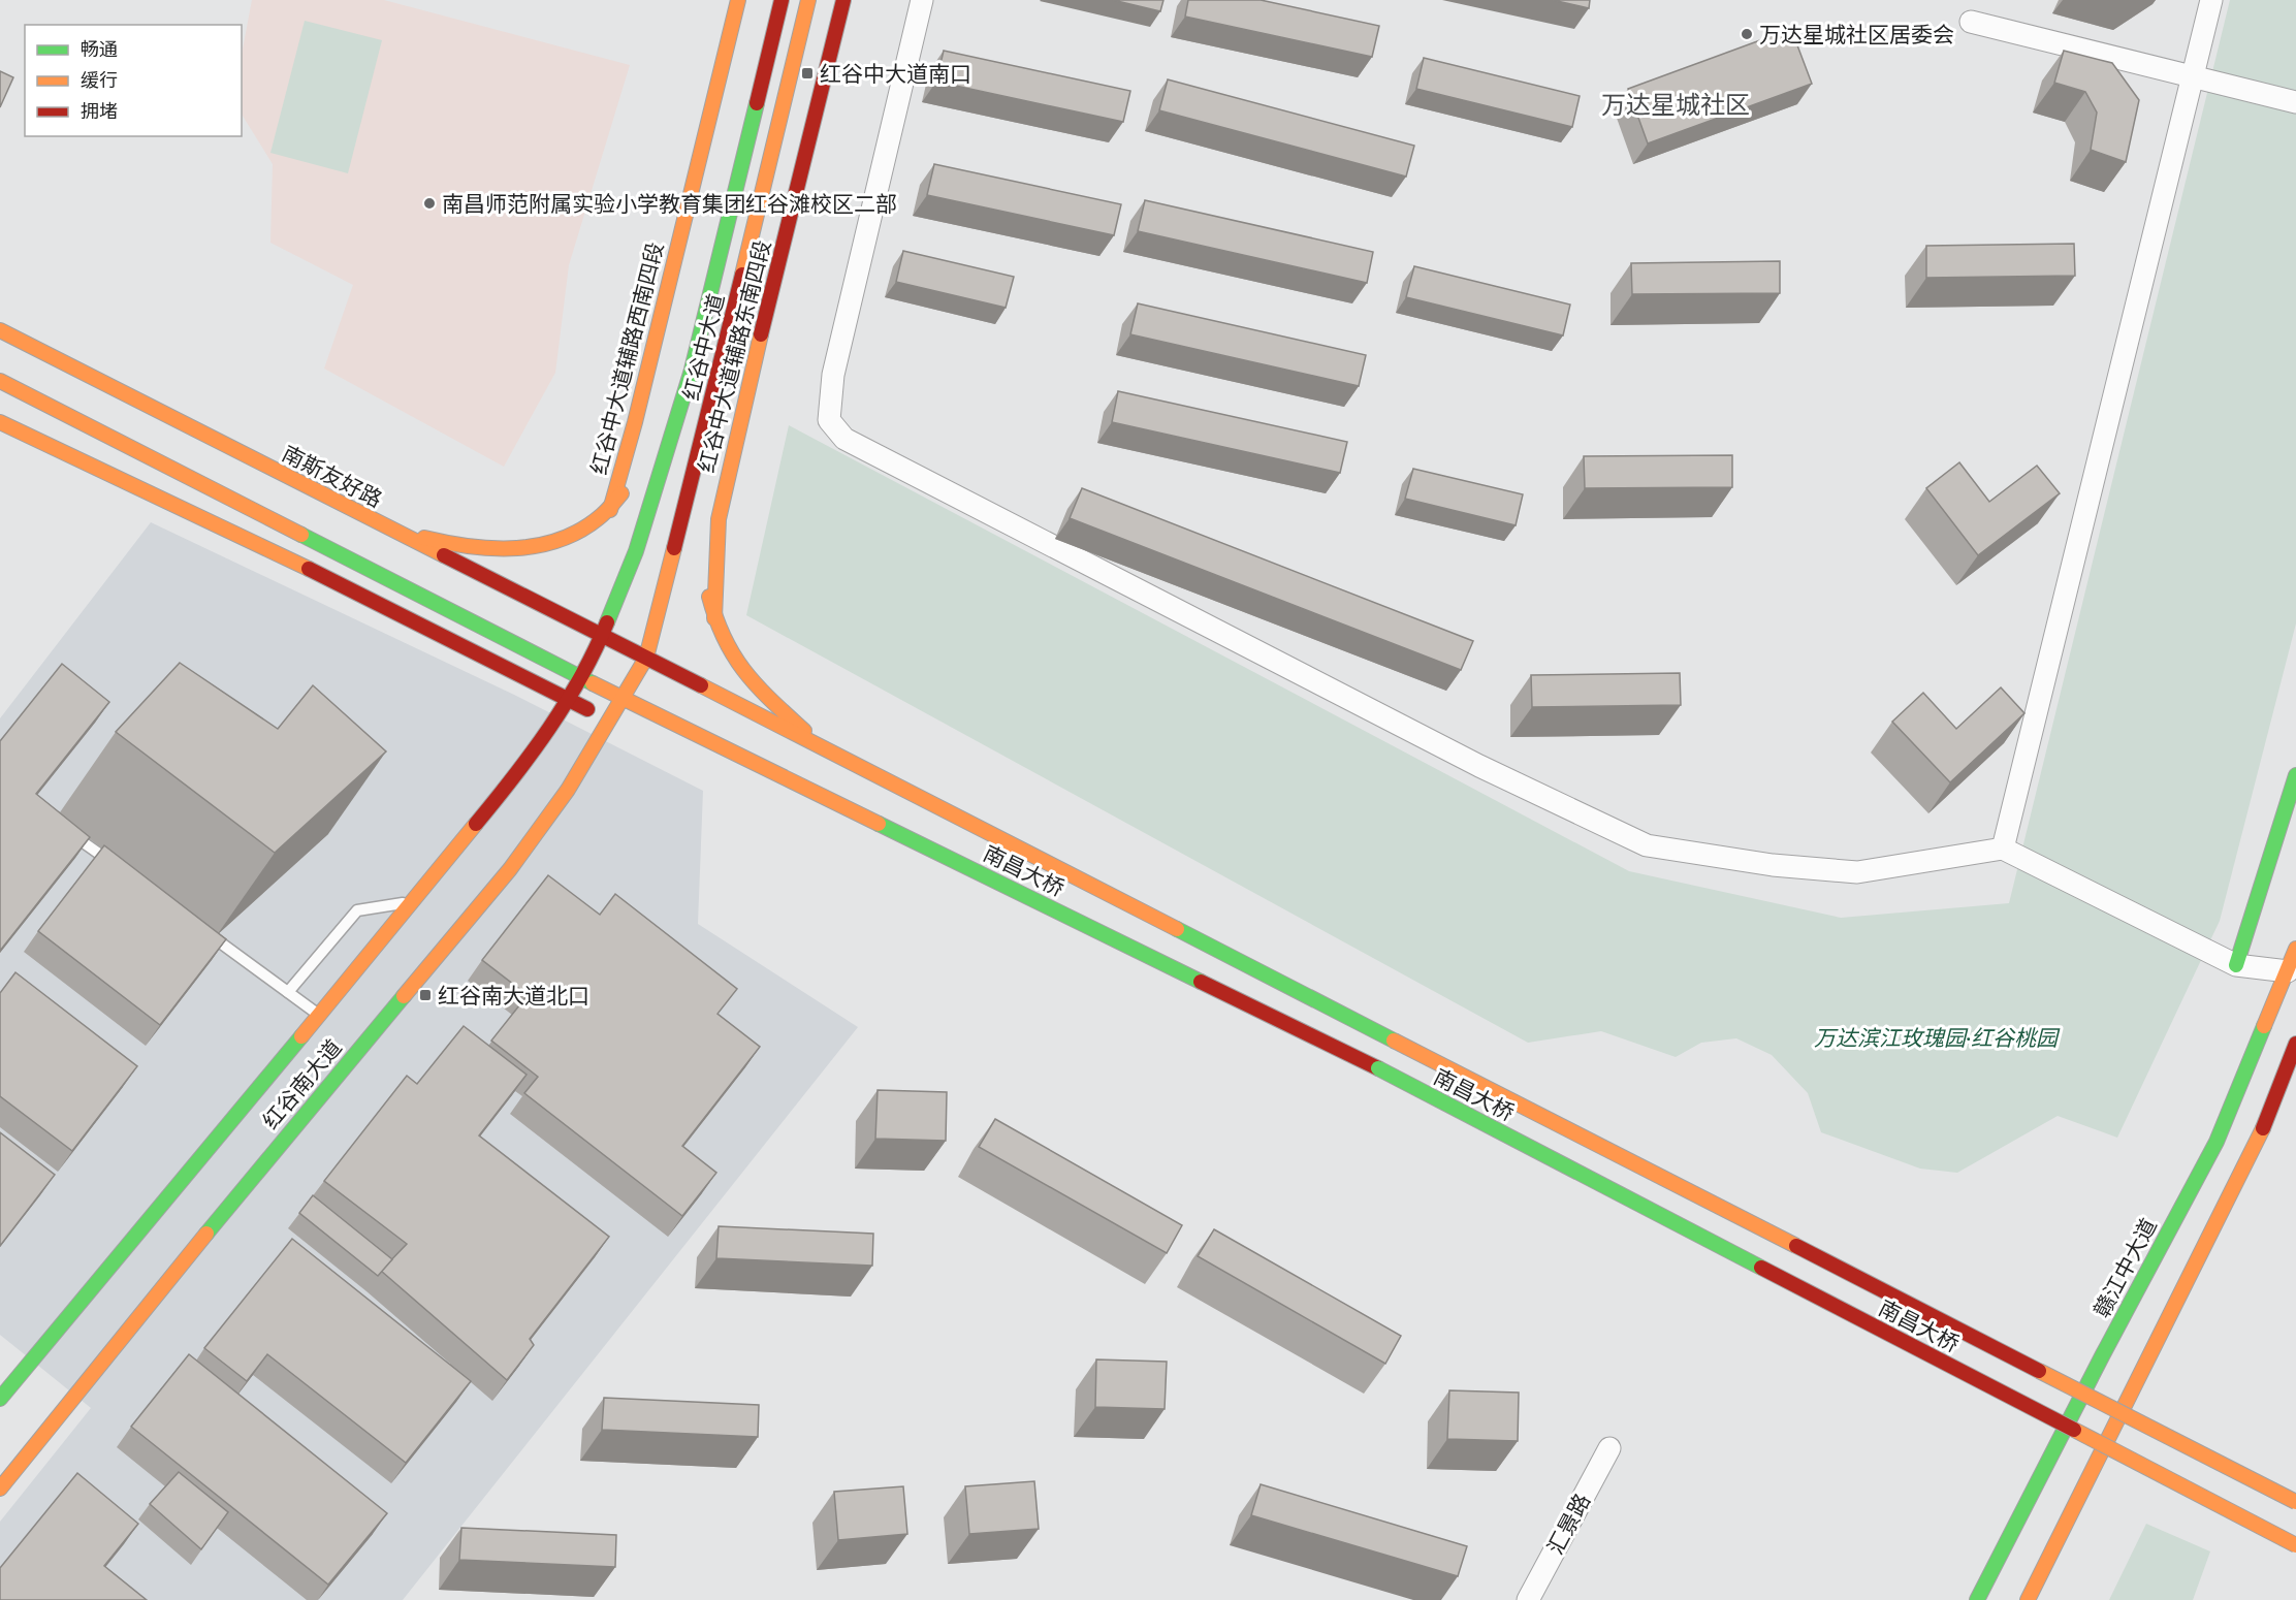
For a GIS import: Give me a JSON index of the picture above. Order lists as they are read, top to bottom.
{
  "streets": {
    "main road": [
      "红谷中大道",
      "红谷中大道辅路东南四段",
      "红谷中大道辅路西南四段",
      "南斯友好路",
      "南昌大桥",
      "红谷南大道",
      "赣江中大道"
    ],
    "street": ["汇景路"]
  },
  "crossings": [
    ["红谷中大道", "南斯友好路"],
    ["红谷中大道", "南昌大桥"],
    ["红谷中大道", "红谷南大道"],
    ["南斯友好路", "南昌大桥"],
    ["南昌大桥", "红谷南大道"]
  ],
  "districts": ["万达星城社区"],
  "parks": ["万达滨江玫瑰园·红谷桃园"],
  "places": {
    "other": ["万达星城社区居委会", "南昌师范附属实验小学教育集团红谷滩校区二部"],
    "transit": ["红谷中大道南口", "红谷南大道北口"]
  },
  "legend": ["畅通", "缓行", "拥堵"]
}
